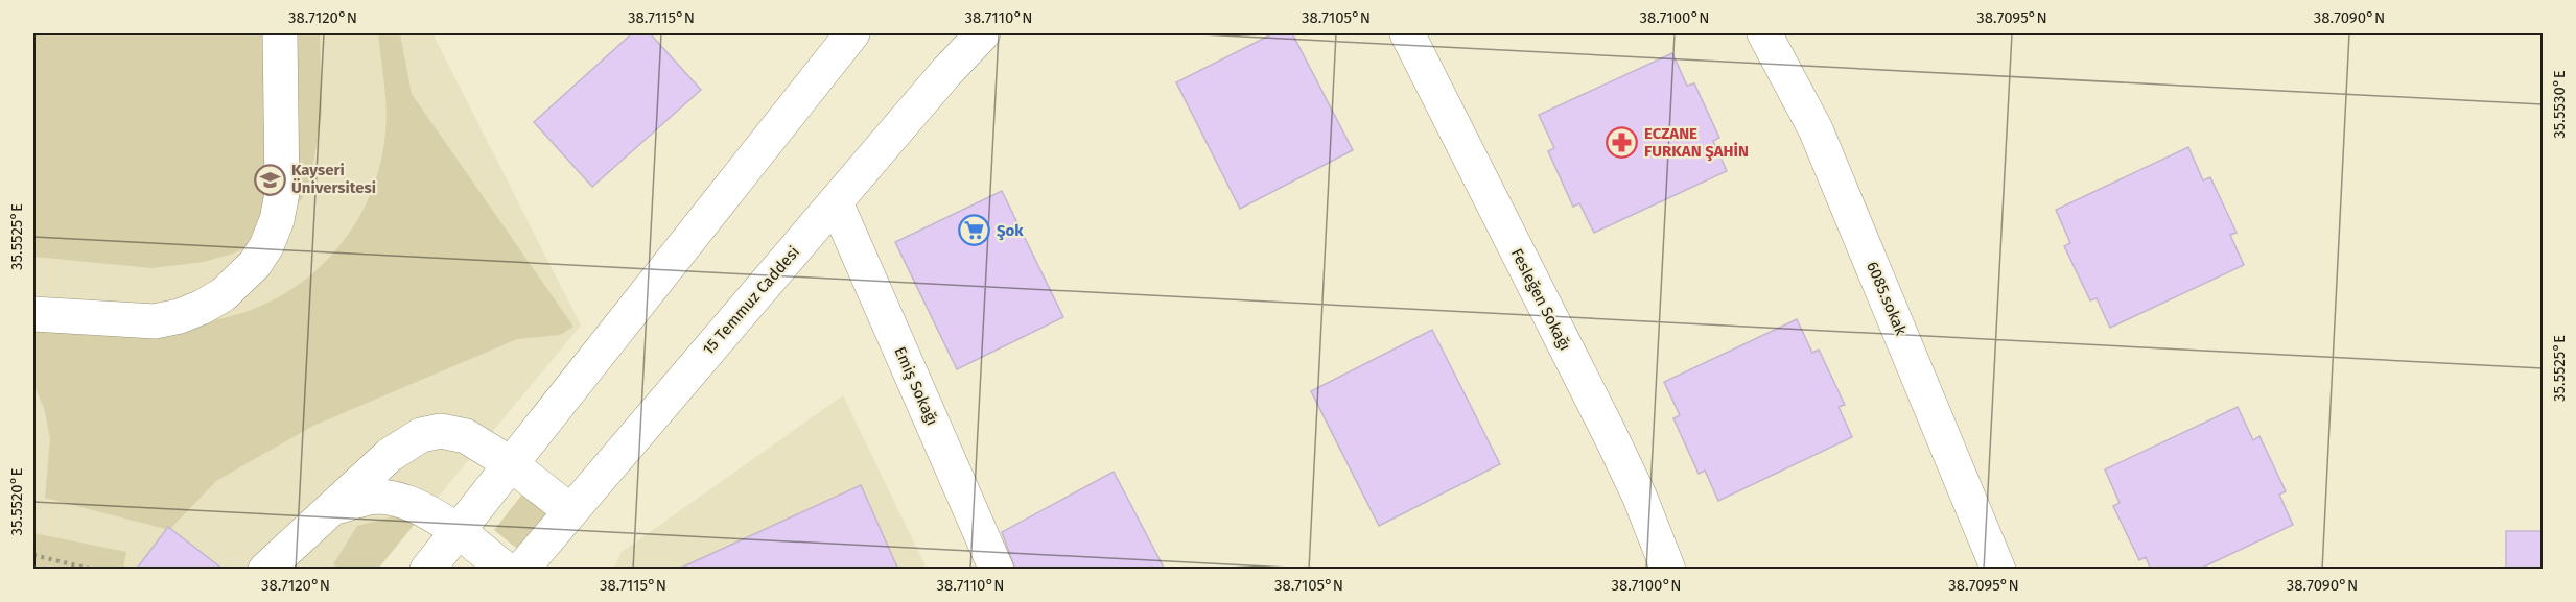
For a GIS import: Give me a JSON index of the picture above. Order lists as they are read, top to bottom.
{
  "streets": {
    "street": [
      "6085.sokak",
      "Fesleğen Sokağı",
      "15 Temmuz Caddesi",
      "Emiş Sokağı"
    ]
  },
  "crossings": [
    ["15 Temmuz Caddesi", "Emiş Sokağı"]
  ],
  "places": {
    "pharmacy": ["ECZANE FURKAN ŞAHİN"],
    "school or university": ["Kayseri Üniversitesi"],
    "supermarket": ["Şok"]
  },
  "coordinates": [
    "38.7120°N",
    "38.7115°N",
    "38.7110°N",
    "38.7105°N",
    "38.7100°N",
    "38.7095°N",
    "38.7090°N",
    "35.5530°E",
    "35.5525°E",
    "35.5520°E"
  ]
}
